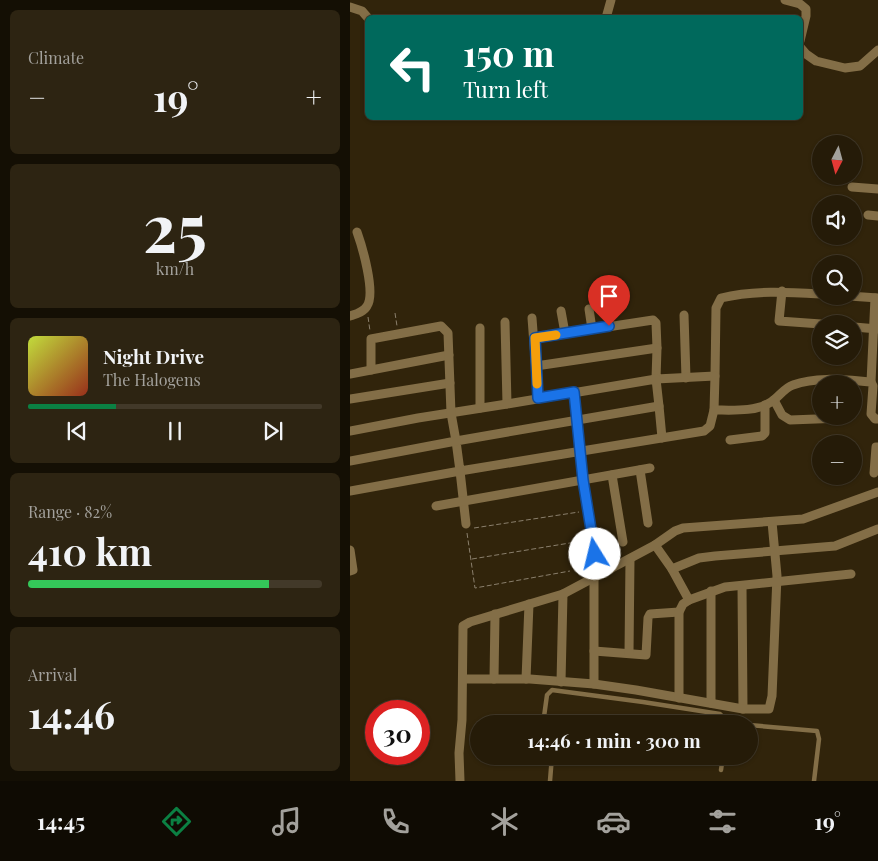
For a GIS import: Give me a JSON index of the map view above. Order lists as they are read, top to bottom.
{
  "north": "bottom",
  "page": {
    "tile": [
      "Climate",
      ["25", "km/h"],
      ["Range · 82%", "410 km"],
      ["Arrival", "14:46"]
    ],
    "turn": ["150 m", "Turn left"],
    "heat": ["−", "19°", "+"],
    "map_buttons": ["+", "−"],
    "song": ["Night Drive", "The Halogens"],
    "limit": "30",
    "trip": "14:46 · 1 min · 300 m",
    "tabs": ["14:45", "19°"]
  }
}
